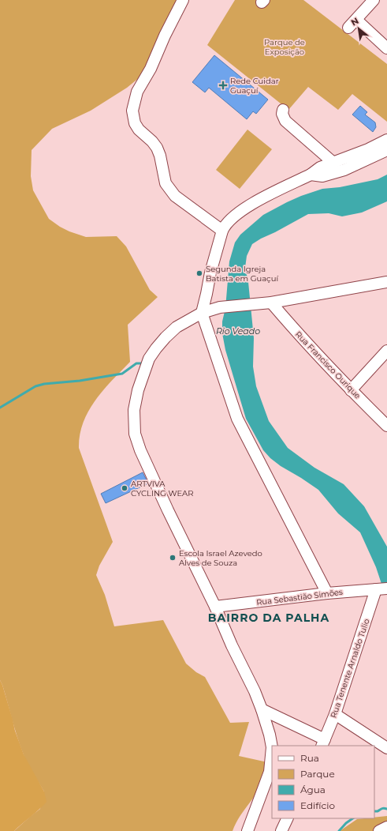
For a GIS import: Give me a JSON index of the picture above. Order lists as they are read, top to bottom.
{
  "streets": {
    "street": ["Rua Francisco Ourique", "Rua Sebastião Simões", "Rua Tenente Arnaldo Tulio"]
  },
  "crossings": [
    ["Rua Sebastião Simões", "Rua Tenente Arnaldo Tulio"]
  ],
  "districts": ["BAIRRO DA PALHA"],
  "water": ["Rio Veado"],
  "parks": ["Parque de Exposição"],
  "places": {
    "health": ["Rede Cuidar Guaçuí"],
    "other": ["Segunda Igreja Batista em Guaçuí", "ARTVIVA CYCLING WEAR", "Escola Israel Azevedo Alves de Souza"]
  },
  "legend": [
    "Rua",
    "Parque",
    "Água",
    "Edifício"
  ],
  "north": "top left"
}
